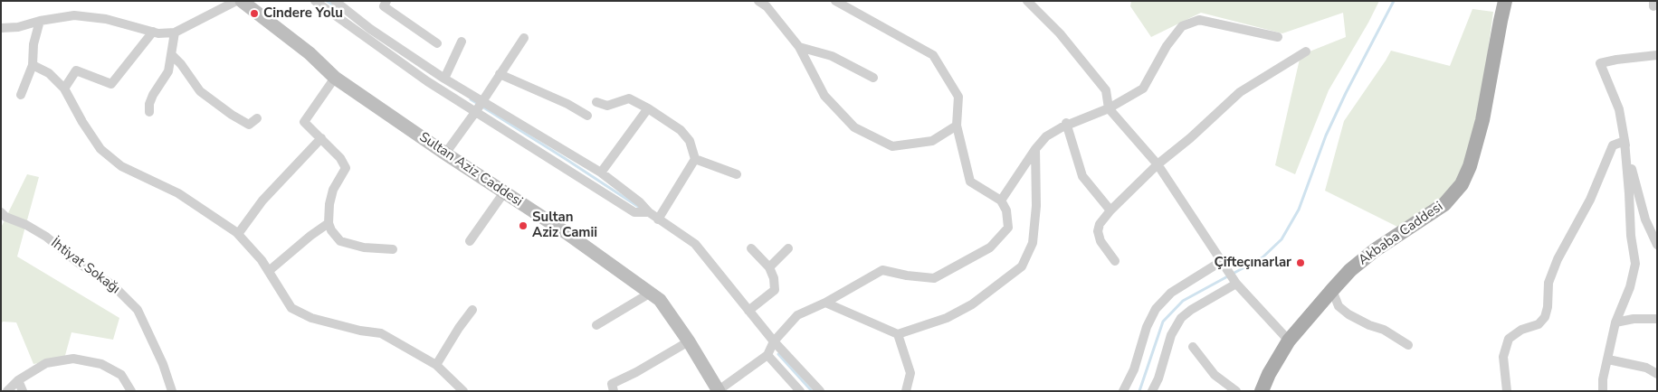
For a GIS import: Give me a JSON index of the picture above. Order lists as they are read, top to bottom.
{
  "streets": {
    "main road": ["Akbaba Caddesi"],
    "street": ["Sultan Aziz Caddesi", "İhtiyat Sokağı"]
  },
  "places": ["Cindere Yolu", "Sultan Aziz Camii", "Çifteçınarlar"]
}
